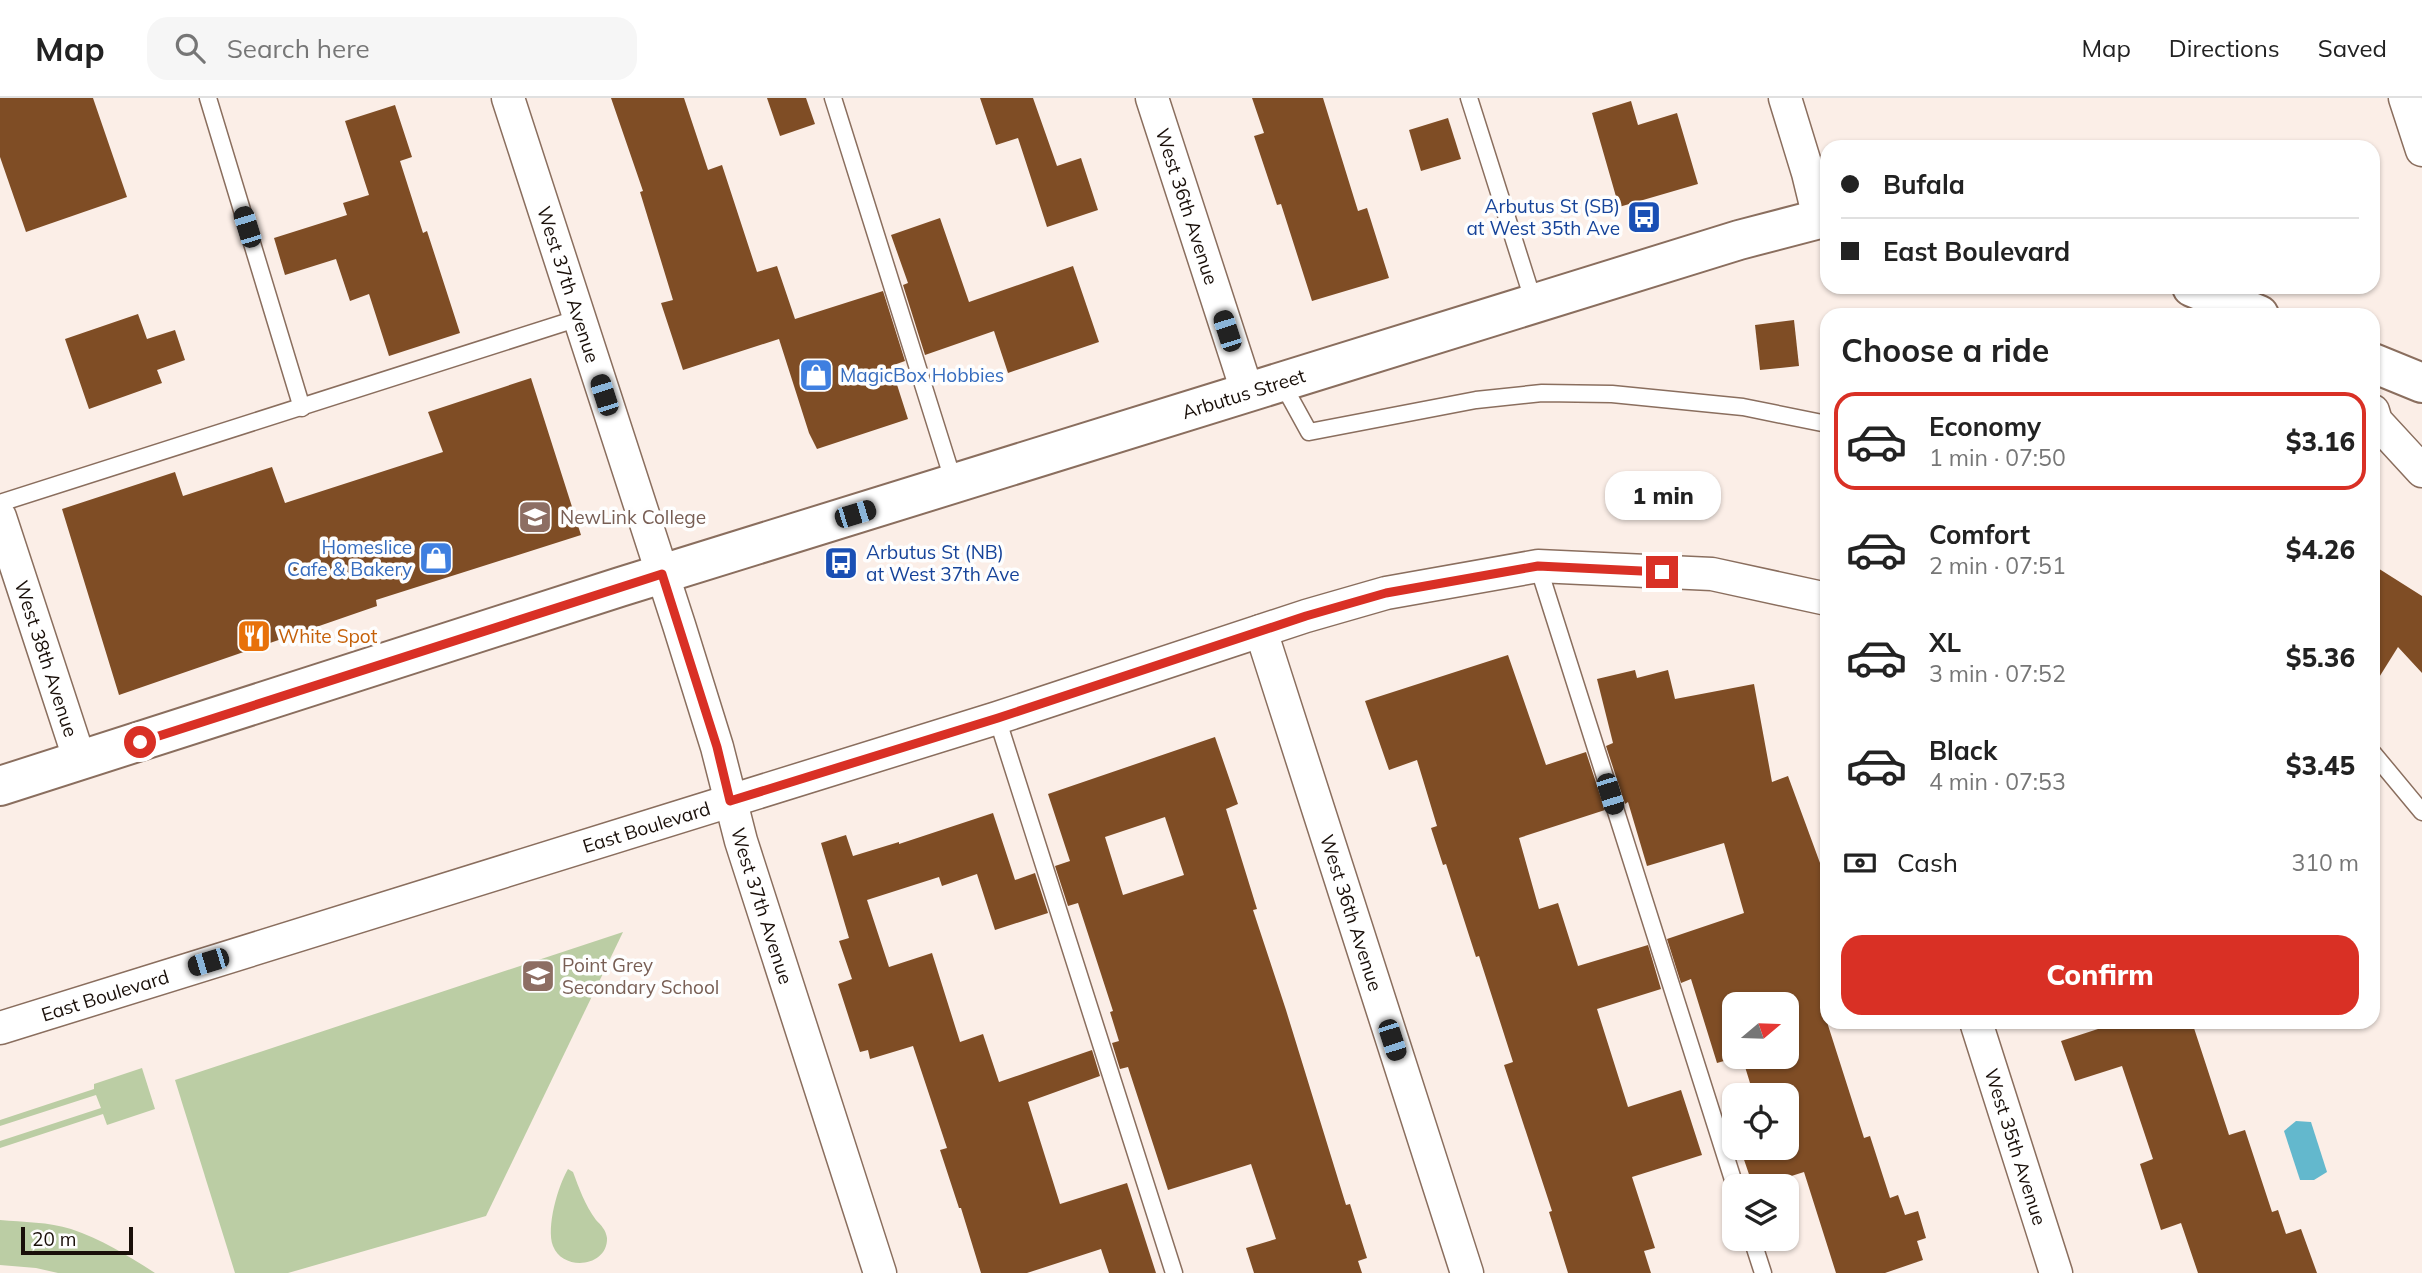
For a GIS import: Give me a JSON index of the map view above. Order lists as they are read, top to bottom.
{
  "streets": {
    "main road": ["Arbutus Street"],
    "street": [
      "West 36th Avenue",
      "West 37th Avenue",
      "West 38th Avenue",
      "East Boulevard",
      "West 35th Avenue"
    ]
  },
  "crossings": [
    ["West 36th Avenue", "Arbutus Street"],
    ["West 36th Avenue", "East Boulevard"],
    ["West 37th Avenue", "Arbutus Street"],
    ["West 37th Avenue", "East Boulevard"],
    ["Arbutus Street", "West 38th Avenue"]
  ],
  "places": {
    "bus stop": ["Arbutus St (SB) at West 35th Ave", "Arbutus St (NB) at West 37th Ave"],
    "shop": ["MagicBox Hobbies", "Homeslice Cafe & Bakery"],
    "school or university": ["NewLink College", "Point Grey Secondary School"],
    "restaurant": ["White Spot"]
  },
  "scale_bar": "20 m",
  "north": "right",
  "page": {
    "header": "Map",
    "search": "Search here",
    "nav": ["Map", "Directions", "Saved"],
    "banner": ["Bufala", "East Boulevard"],
    "heading": "Choose a ride",
    "list": [
      {
        "name": "Economy",
        "note": "1 min · 07:50",
        "value": "$3.16"
      },
      {
        "name": "Comfort",
        "note": "2 min · 07:51",
        "value": "$4.26"
      },
      {
        "name": "XL",
        "note": "3 min · 07:52",
        "value": "$5.36"
      },
      {
        "name": "Black",
        "note": "4 min · 07:53",
        "value": "$3.45"
      }
    ],
    "bubble": "1 min",
    "pay": ["Cash", "310 m"],
    "buttons": "Confirm",
    "scale": "20 m"
  }
}
